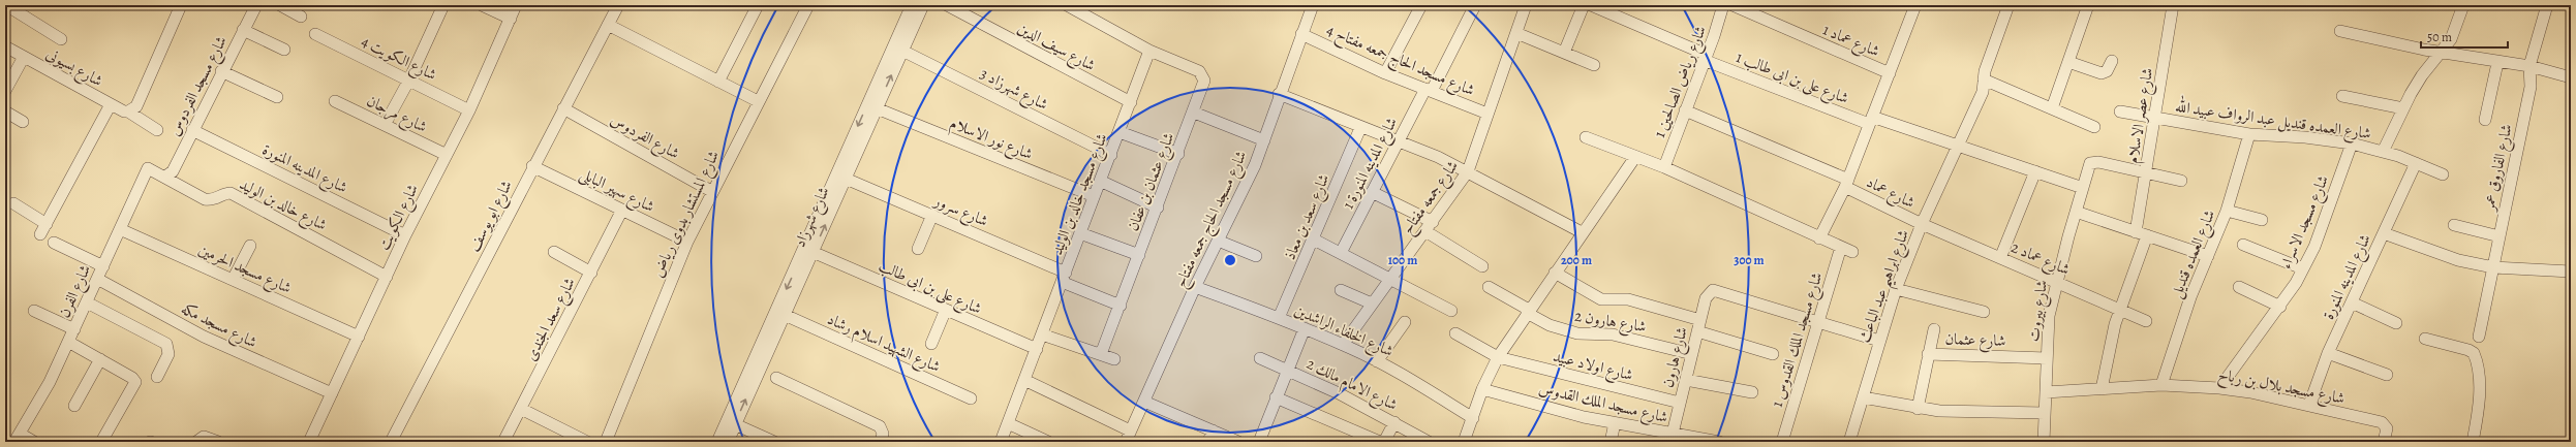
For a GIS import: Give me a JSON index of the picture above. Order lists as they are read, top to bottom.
{
  "streets": {
    "street": [
      "شارع عماد 1",
      "شارع سيف الدين",
      "شارع الكويت 4",
      "شارع مسجد الحاج جمعه مفتاح 4",
      "شارع بسيونى",
      "شارع على بن ابى طالب 1",
      "شارع رياض الصالحين 1",
      "شارع مسجد الفردوس",
      "شارع شهرزاد 3",
      "شارع مرجان",
      "شارع عصر الاسلام",
      "شارع العمده قنديل عبد الرواف عبيد الله",
      "شارع الفردوس",
      "شارع نور الاسلام",
      "شارع المدينه المنورة 1",
      "شارع الفاروق عمر",
      "شارع المدينه المنورة",
      "شارع عثمان بن عفان",
      "شارع سهير البابلى",
      "شارع عماد",
      "شارع مسجد خالد بن الوليد",
      "شارع جمعه مفتاح",
      "شارع خالد بن الوليد",
      "شارع سرور",
      "شارع المستشار بدوى رياض",
      "شارع ابو يوسف",
      "شارع الكويت",
      "شارع شهرزاد",
      "شارع سعد بن معاذ",
      "شارع مسجد الحاج جمعه مفتاح",
      "شارع مسجد الاسراء",
      "شارع العمده قنديل",
      "شارع عماد 2",
      "شارع مسجد الحرمين",
      "شارع ابراهيم عبد الباعث",
      "شارع على بن ابى طالب",
      "شارع الفرن",
      "شارع بيروت",
      "شارع سعد الجندى",
      "شارع هارون 2",
      "شارع مسجد مكه",
      "شارع الخلفاء الراشدين",
      "شارع مسجد الملك القدوس 1",
      "شارع عثمان",
      "شارع الشهيد اسلام رشاد",
      "شارع هارون",
      "شارع اولاد عبيد",
      "شارع الامام مالك 2",
      "شارع مسجد بلال بن رباح",
      "شارع مسجد الملك القدوس"
    ]
  },
  "crossings": [
    ["شارع سيف الدين", "شارع مسجد خالد بن الوليد"],
    ["شارع الكويت 4", "شارع الكويت"],
    ["شارع مسجد الحاج جمعه مفتاح 4", "شارع المدينه المنورة 1"],
    ["شارع مسجد الحاج جمعه مفتاح 4", "شارع جمعه مفتاح"],
    ["شارع مسجد الحاج جمعه مفتاح 4", "شارع مسجد الحاج جمعه مفتاح"],
    ["شارع على بن ابى طالب 1", "شارع رياض الصالحين 1"],
    ["شارع رياض الصالحين 1", "شارع عماد"],
    ["شارع مسجد الفردوس", "شارع المدينه المنورة"],
    ["شارع مسجد الفردوس", "شارع خالد بن الوليد"],
    ["شارع مسجد الفردوس", "شارع الفرن"],
    ["شارع شهرزاد 3", "شارع مسجد خالد بن الوليد"],
    ["شارع شهرزاد 3", "شارع شهرزاد"],
    ["شارع مرجان", "شارع الكويت"],
    ["شارع عصر الاسلام", "شارع العمده قنديل عبد الرواف عبيد الله"],
    ["شارع عصر الاسلام", "شارع عماد 2"],
    ["شارع عصر الاسلام", "شارع بيروت"],
    ["شارع عصر الاسلام", "شارع مسجد بلال بن رباح"],
    ["شارع العمده قنديل عبد الرواف عبيد الله", "شارع المدينه المنورة"],
    ["شارع العمده قنديل عبد الرواف عبيد الله", "شارع مسجد الاسراء"],
    ["شارع العمده قنديل عبد الرواف عبيد الله", "شارع العمده قنديل"],
    ["شارع الفردوس", "شارع المستشار بدوى رياض"],
    ["شارع الفردوس", "شارع ابو يوسف"],
    ["شارع نور الاسلام", "شارع مسجد خالد بن الوليد"],
    ["شارع نور الاسلام", "شارع شهرزاد"],
    ["شارع المدينه المنورة", "شارع الكويت"],
    ["شارع المدينه المنورة", "شارع مسجد بلال بن رباح"],
    ["شارع عثمان بن عفان", "شارع مسجد خالد بن الوليد"],
    ["شارع عثمان بن عفان", "شارع سرور"],
    ["شارع سهير البابلى", "شارع المستشار بدوى رياض"],
    ["شارع سهير البابلى", "شارع ابو يوسف"],
    ["شارع سهير البابلى", "شارع سعد الجندى"],
    ["شارع عماد", "شارع عماد 2"],
    ["شارع عماد", "شارع ابراهيم عبد الباعث"],
    ["شارع مسجد خالد بن الوليد", "شارع سرور"],
    ["شارع مسجد خالد بن الوليد", "شارع على بن ابى طالب"],
    ["شارع جمعه مفتاح", "شارع الخلفاء الراشدين"],
    ["شارع خالد بن الوليد", "شارع الكويت"],
    ["شارع خالد بن الوليد", "شارع الفرن"],
    ["شارع سرور", "شارع شهرزاد"],
    ["شارع الكويت", "شارع مسجد الحرمين"],
    ["شارع الكويت", "شارع مسجد مكه"],
    ["شارع شهرزاد", "شارع على بن ابى طالب"],
    ["شارع شهرزاد", "شارع الشهيد اسلام رشاد"],
    ["شارع سعد بن معاذ", "شارع الخلفاء الراشدين"],
    ["شارع مسجد الحاج جمعه مفتاح", "شارع الخلفاء الراشدين"],
    ["شارع مسجد الاسراء", "شارع مسجد بلال بن رباح"],
    ["شارع العمده قنديل", "شارع مسجد بلال بن رباح"],
    ["شارع عماد 2", "شارع ابراهيم عبد الباعث"],
    ["شارع عماد 2", "شارع بيروت"],
    ["شارع مسجد الحرمين", "شارع الفرن"],
    ["شارع الفرن", "شارع مسجد مكه"],
    ["شارع بيروت", "شارع عثمان"],
    ["شارع بيروت", "شارع مسجد بلال بن رباح"],
    ["شارع هارون 2", "شارع هارون"],
    ["شارع مسجد الملك القدوس 1", "شارع هارون"],
    ["شارع هارون", "شارع اولاد عبيد"],
    ["شارع هارون", "شارع مسجد الملك القدوس"]
  ],
  "scale_bar": "50 m",
  "rings": ["100 m", "200 m", "300 m"]
}
